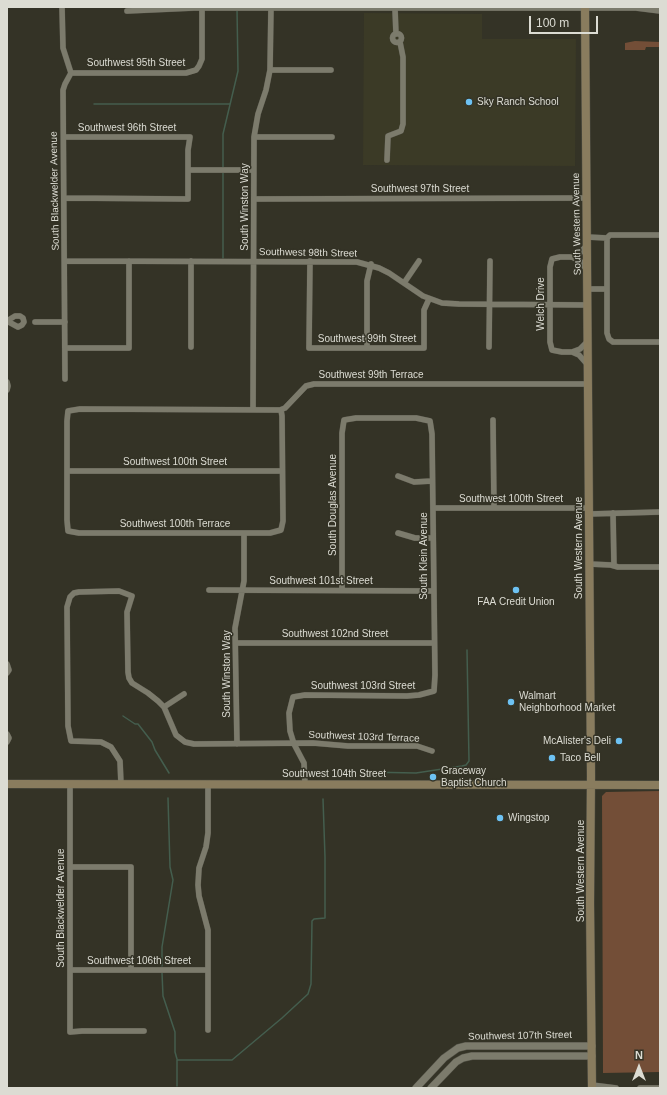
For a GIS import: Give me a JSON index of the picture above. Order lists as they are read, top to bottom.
{
  "streets": {
    "main road": ["South Western Avenue", "Southwest 104th Street"],
    "street": [
      "Southwest 95th Street",
      "Southwest 96th Street",
      "Southwest 97th Street",
      "South Blackwelder Avenue",
      "South Winston Way",
      "Southwest 98th Street",
      "Welch Drive",
      "Southwest 99th Street",
      "Southwest 99th Terrace",
      "Southwest 100th Street",
      "South Douglas Avenue",
      "Southwest 100th Terrace",
      "South Klein Avenue",
      "Southwest 101st Street",
      "Southwest 102nd Street",
      "Southwest 103rd Street",
      "Southwest 103rd Terrace",
      "Southwest 106th Street",
      "Southwest 107th Street"
    ]
  },
  "crossings": [
    ["Southwest 95th Street", "South Blackwelder Avenue"],
    ["Southwest 96th Street", "South Blackwelder Avenue"],
    ["Southwest 97th Street", "South Winston Way"],
    ["Southwest 97th Street", "South Western Avenue"],
    ["South Blackwelder Avenue", "Southwest 98th Street"],
    ["South Blackwelder Avenue", "Southwest 104th Street"],
    ["South Blackwelder Avenue", "Southwest 106th Street"],
    ["South Winston Way", "Southwest 98th Street"],
    ["South Winston Way", "Southwest 100th Terrace"],
    ["South Winston Way", "Southwest 101st Street"],
    ["South Winston Way", "Southwest 102nd Street"],
    ["South Western Avenue", "Southwest 98th Street"],
    ["South Western Avenue", "Southwest 99th Terrace"],
    ["South Western Avenue", "Southwest 100th Street"],
    ["South Western Avenue", "Southwest 104th Street"],
    ["South Western Avenue", "Southwest 107th Street"],
    ["Southwest 98th Street", "Welch Drive"],
    ["Southwest 98th Street", "Southwest 99th Street"],
    ["Southwest 100th Street", "Southwest 100th Terrace"],
    ["Southwest 100th Street", "South Klein Avenue"],
    ["South Douglas Avenue", "South Klein Avenue"],
    ["South Douglas Avenue", "Southwest 101st Street"],
    ["South Klein Avenue", "Southwest 101st Street"],
    ["South Klein Avenue", "Southwest 102nd Street"],
    ["South Klein Avenue", "Southwest 103rd Street"],
    ["Southwest 103rd Street", "Southwest 103rd Terrace"]
  ],
  "places": [
    "Sky Ranch School",
    "FAA Credit Union",
    "Walmart Neighborhood Market",
    "McAlister's Deli",
    "Taco Bell",
    "Graceway Baptist Church",
    "Wingstop"
  ],
  "scale_bar": "100 m",
  "north": "top"
}
